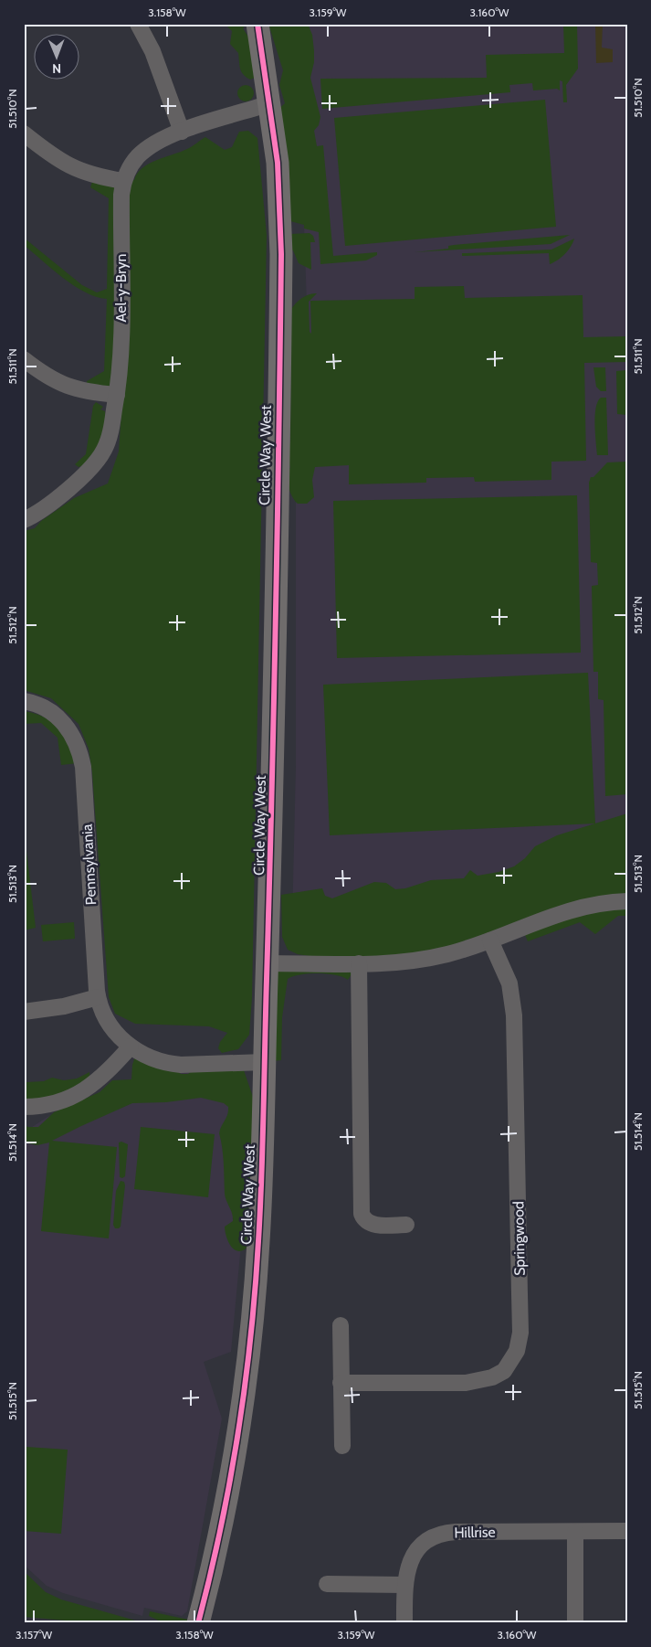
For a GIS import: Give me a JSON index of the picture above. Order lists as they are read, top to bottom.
{
  "streets": {
    "street": [
      "Ael-y-Bryn",
      "Circle Way West",
      "Pennsylvania",
      "Springwood",
      "Hillrise"
    ]
  },
  "crossings": [
    ["Ael-y-Bryn", "Circle Way West"],
    ["Circle Way West", "Pennsylvania"]
  ],
  "north": "bottom",
  "coordinates": [
    "3.158°W",
    "3.159°W",
    "3.160°W",
    "51.510°N",
    "51.511°N",
    "51.512°N",
    "51.513°N",
    "51.514°N",
    "51.515°N",
    "3.157°W"
  ]
}
